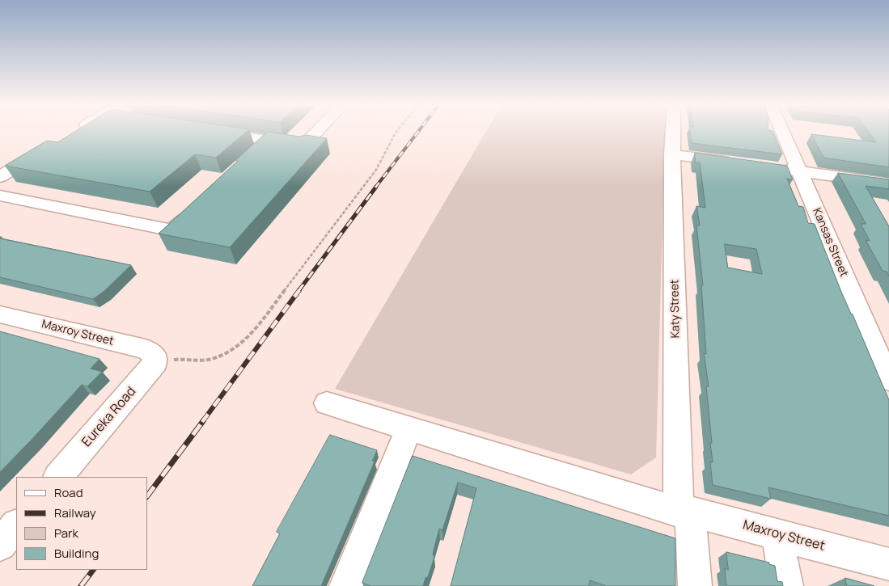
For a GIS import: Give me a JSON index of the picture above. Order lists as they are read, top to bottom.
{
  "streets": {
    "street": [
      "Kansas Street",
      "Katy Street",
      "Maxroy Street",
      "Eureka Road"
    ]
  },
  "crossings": [
    ["Katy Street", "Maxroy Street"],
    ["Maxroy Street", "Eureka Road"]
  ],
  "legend": [
    "Road",
    "Railway",
    "Park",
    "Building"
  ]
}
